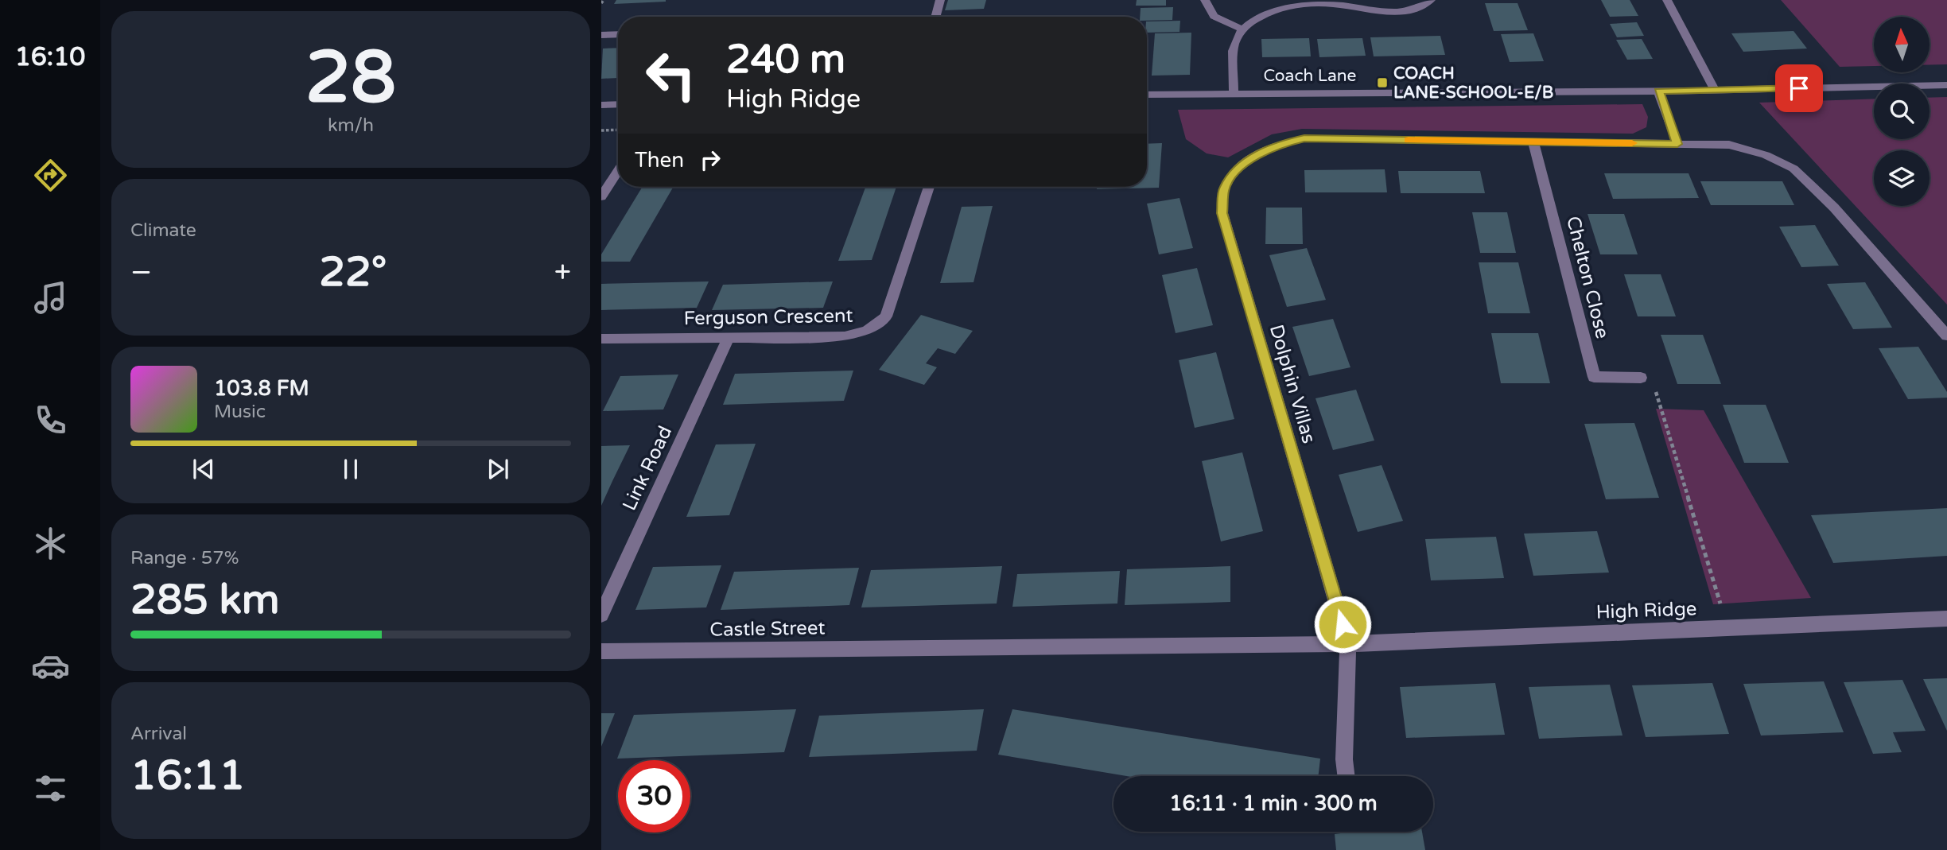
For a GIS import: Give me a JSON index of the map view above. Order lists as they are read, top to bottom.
{
  "streets": {
    "street": [
      "Coach Lane",
      "Chelton Close",
      "Ferguson Crescent",
      "Dolphin Villas",
      "Link Road",
      "High Ridge",
      "Castle Street"
    ]
  },
  "crossings": [
    ["Chelton Close", "Dolphin Villas"],
    ["Ferguson Crescent", "Link Road"],
    ["Dolphin Villas", "High Ridge"],
    ["Dolphin Villas", "Castle Street"],
    ["High Ridge", "Castle Street"]
  ],
  "places": {
    "transit": ["COACH LANE-SCHOOL-E/B"]
  },
  "north": "top",
  "page": {
    "tabs": "16:10",
    "tile": [
      ["28", "km/h"],
      "Climate",
      ["Range · 57%", "285 km"],
      ["Arrival", "16:11"]
    ],
    "turn": ["240 m", "High Ridge"],
    "then": "Then",
    "heat": ["−", "22°", "+"],
    "song": ["103.8 FM", "Music"],
    "limit": "30",
    "trip": "16:11 · 1 min · 300 m"
  }
}
